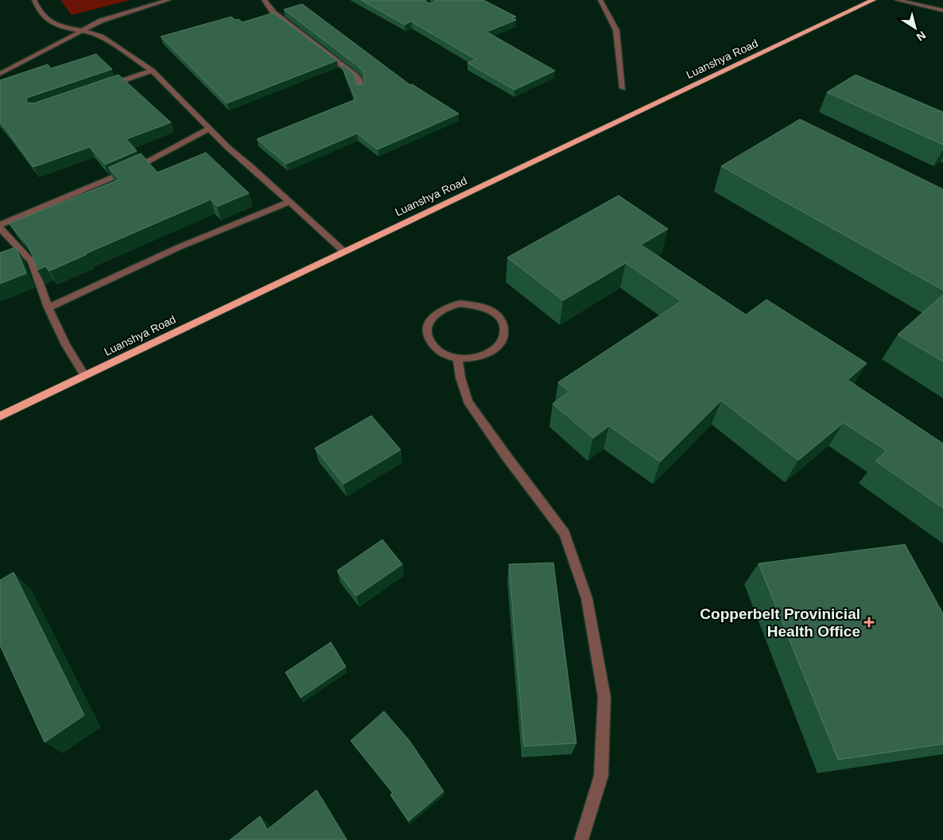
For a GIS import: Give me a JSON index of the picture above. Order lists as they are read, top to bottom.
{
  "streets": {
    "highway": ["Luanshya Road"]
  },
  "places": {
    "health": ["Copperbelt Provinicial Health Office"]
  },
  "north": "bottom right"
}
